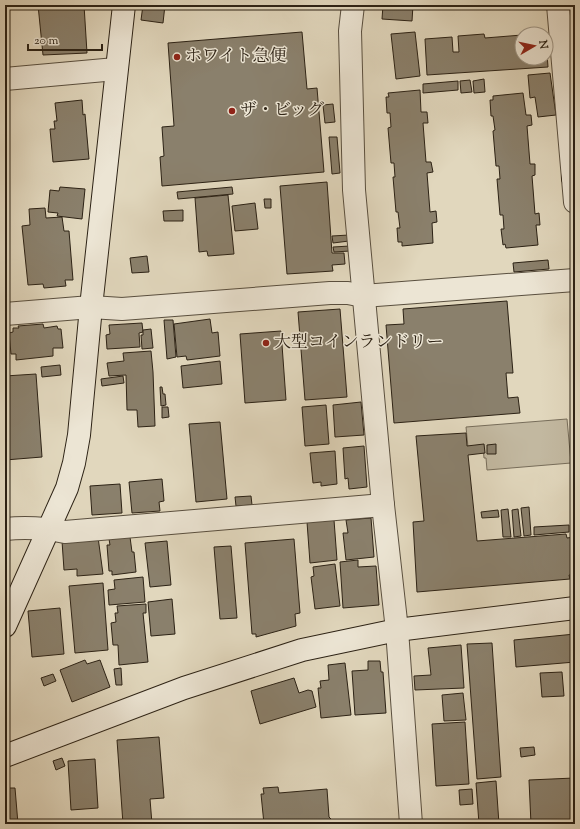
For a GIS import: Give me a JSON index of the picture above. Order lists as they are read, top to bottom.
{
  "places": ["ホワイト急便", "ザ・ビッグ", "大型コインランドリー"],
  "scale_bar": "20 m",
  "north": "right"
}
